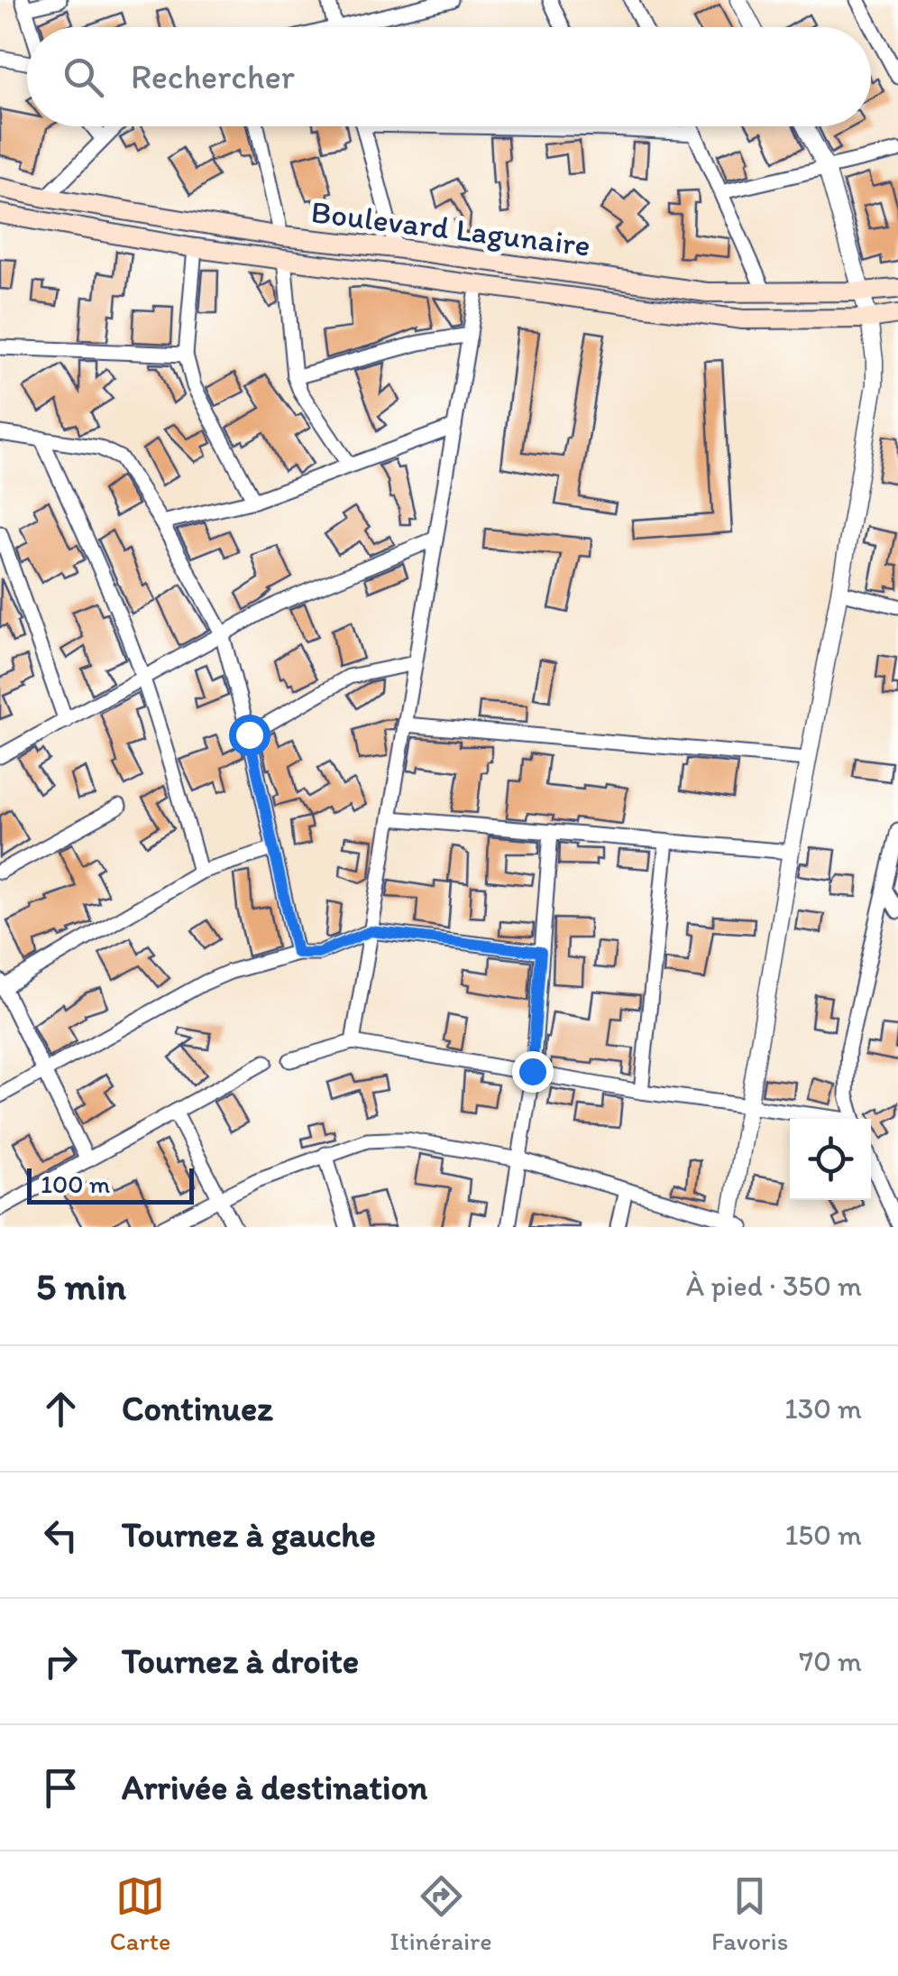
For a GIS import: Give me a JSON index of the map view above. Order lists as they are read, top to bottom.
{
  "streets": {
    "main road": ["Boulevard Lagunaire"]
  },
  "scale_bar": "100 m",
  "page": {
    "search": "Rechercher",
    "scale": "100 m",
    "heading": ["5 min", "À pied · 350 m"],
    "list": [
      ["Continuez", "130 m"],
      ["Tournez à gauche", "150 m"],
      ["Tournez à droite", "70 m"],
      "Arrivée à destination"
    ],
    "nav": ["Carte", "Itinéraire", "Favoris"]
  }
}
